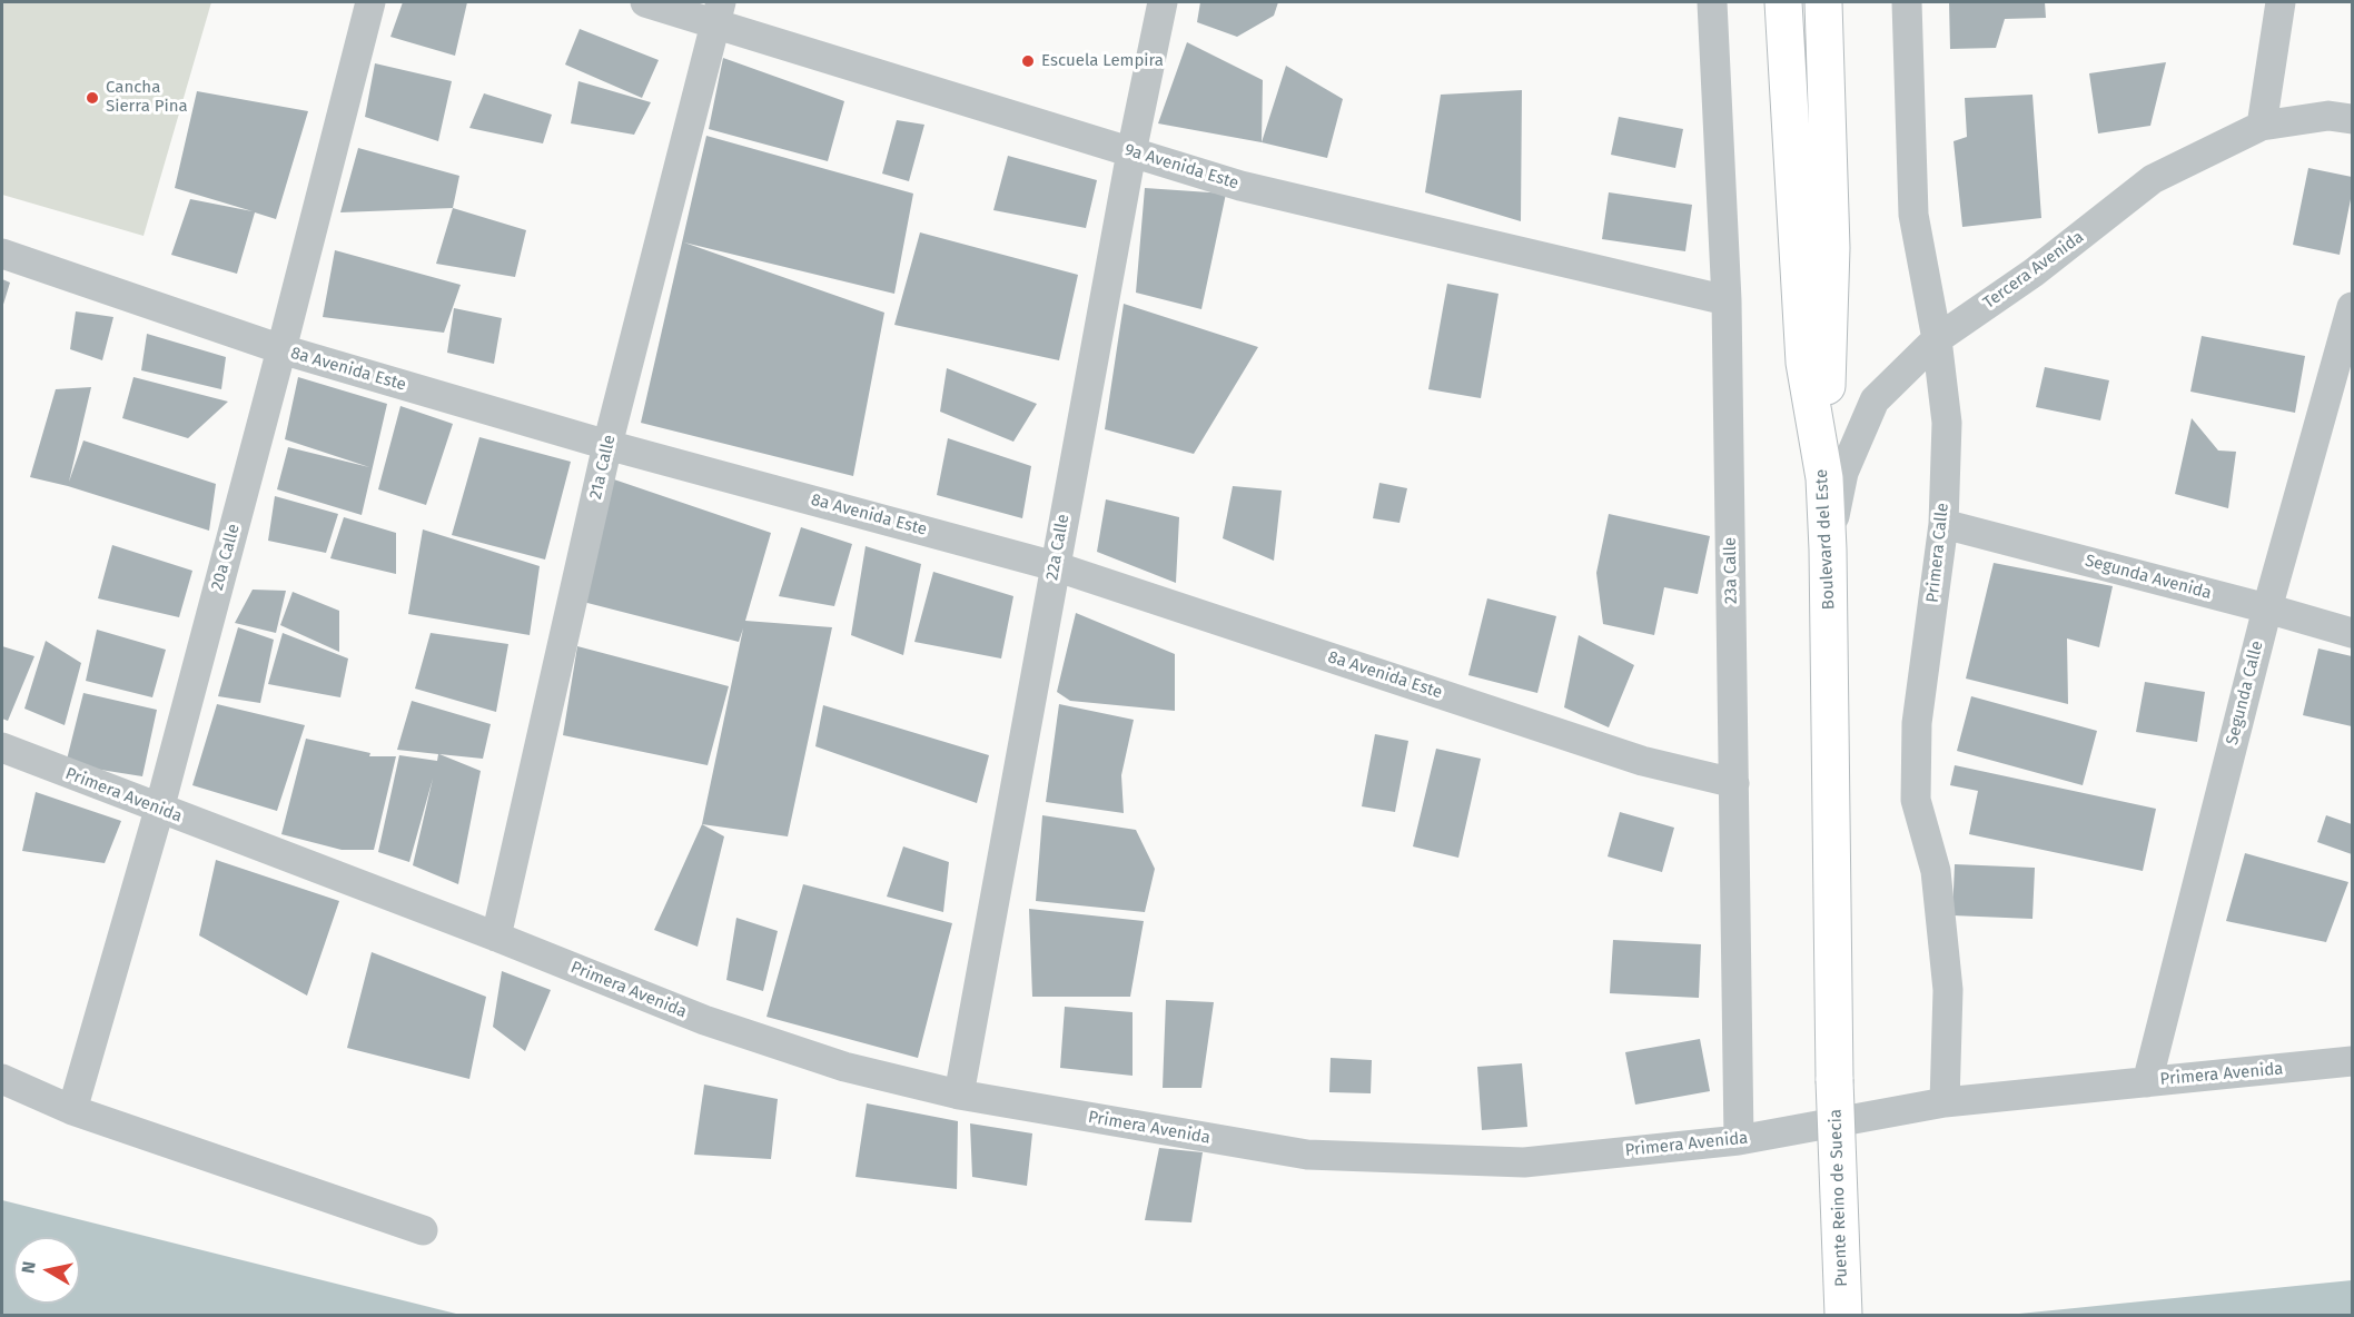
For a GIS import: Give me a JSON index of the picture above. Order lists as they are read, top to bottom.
{
  "streets": {
    "main road": ["Boulevard del Este", "Puente Reino de Suecia"],
    "street": [
      "9a Avenida Este",
      "Tercera Avenida",
      "8a Avenida Este",
      "21a Calle",
      "22a Calle",
      "Primera Calle",
      "20a Calle",
      "23a Calle",
      "Segunda Avenida",
      "Segunda Calle",
      "Primera Avenida"
    ]
  },
  "crossings": [
    ["9a Avenida Este", "21a Calle"],
    ["9a Avenida Este", "22a Calle"],
    ["9a Avenida Este", "23a Calle"],
    ["Tercera Avenida", "Boulevard del Este"],
    ["Tercera Avenida", "Primera Calle"],
    ["8a Avenida Este", "21a Calle"],
    ["8a Avenida Este", "22a Calle"],
    ["8a Avenida Este", "20a Calle"],
    ["8a Avenida Este", "23a Calle"],
    ["21a Calle", "Primera Avenida"],
    ["Boulevard del Este", "Puente Reino de Suecia"],
    ["22a Calle", "Primera Avenida"],
    ["Primera Calle", "Segunda Avenida"],
    ["Primera Calle", "Primera Avenida"],
    ["20a Calle", "Primera Avenida"],
    ["23a Calle", "Primera Avenida"],
    ["Segunda Avenida", "Segunda Calle"],
    ["Segunda Calle", "Primera Avenida"]
  ],
  "places": ["Escuela Lempira", "Cancha Sierra Pina"],
  "north": "left"
}
